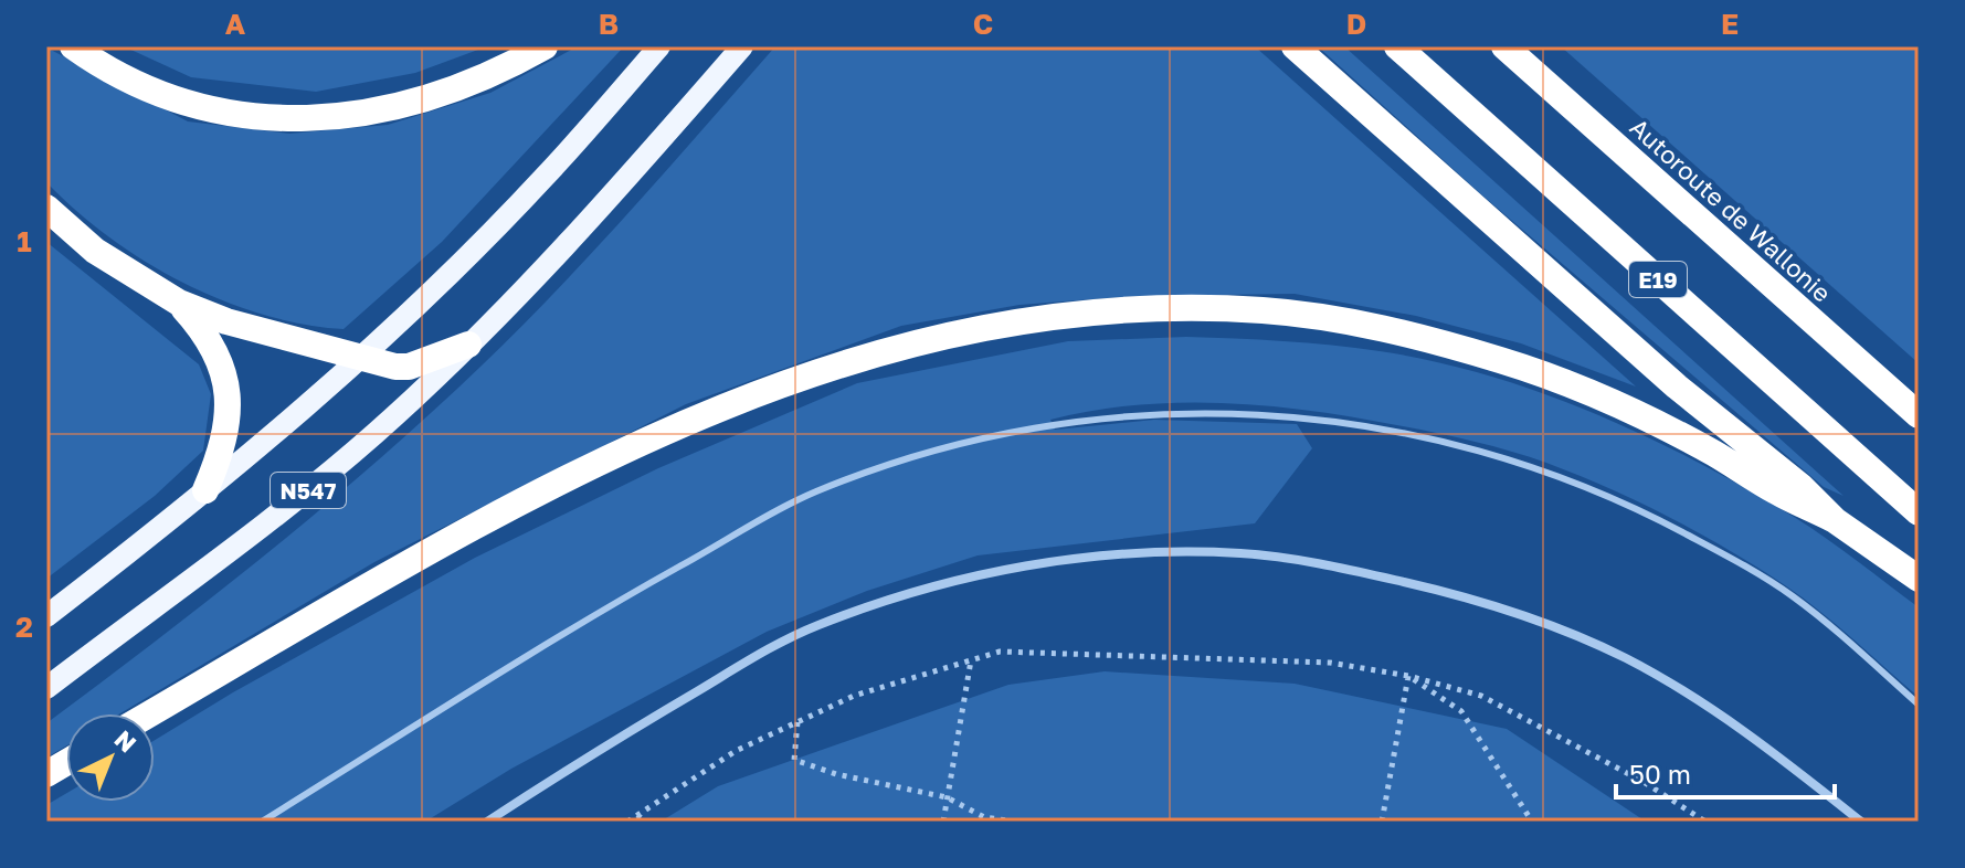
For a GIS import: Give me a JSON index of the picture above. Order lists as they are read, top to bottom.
{
  "streets": {
    "highway": ["Autoroute de Wallonie", "E19"],
    "main road": ["N547"]
  },
  "scale_bar": "50 m",
  "north": "top right",
  "grid": {
    "columns": [
      "A",
      "B",
      "C",
      "D",
      "E"
    ],
    "rows": ["1", "2"]
  }
}
